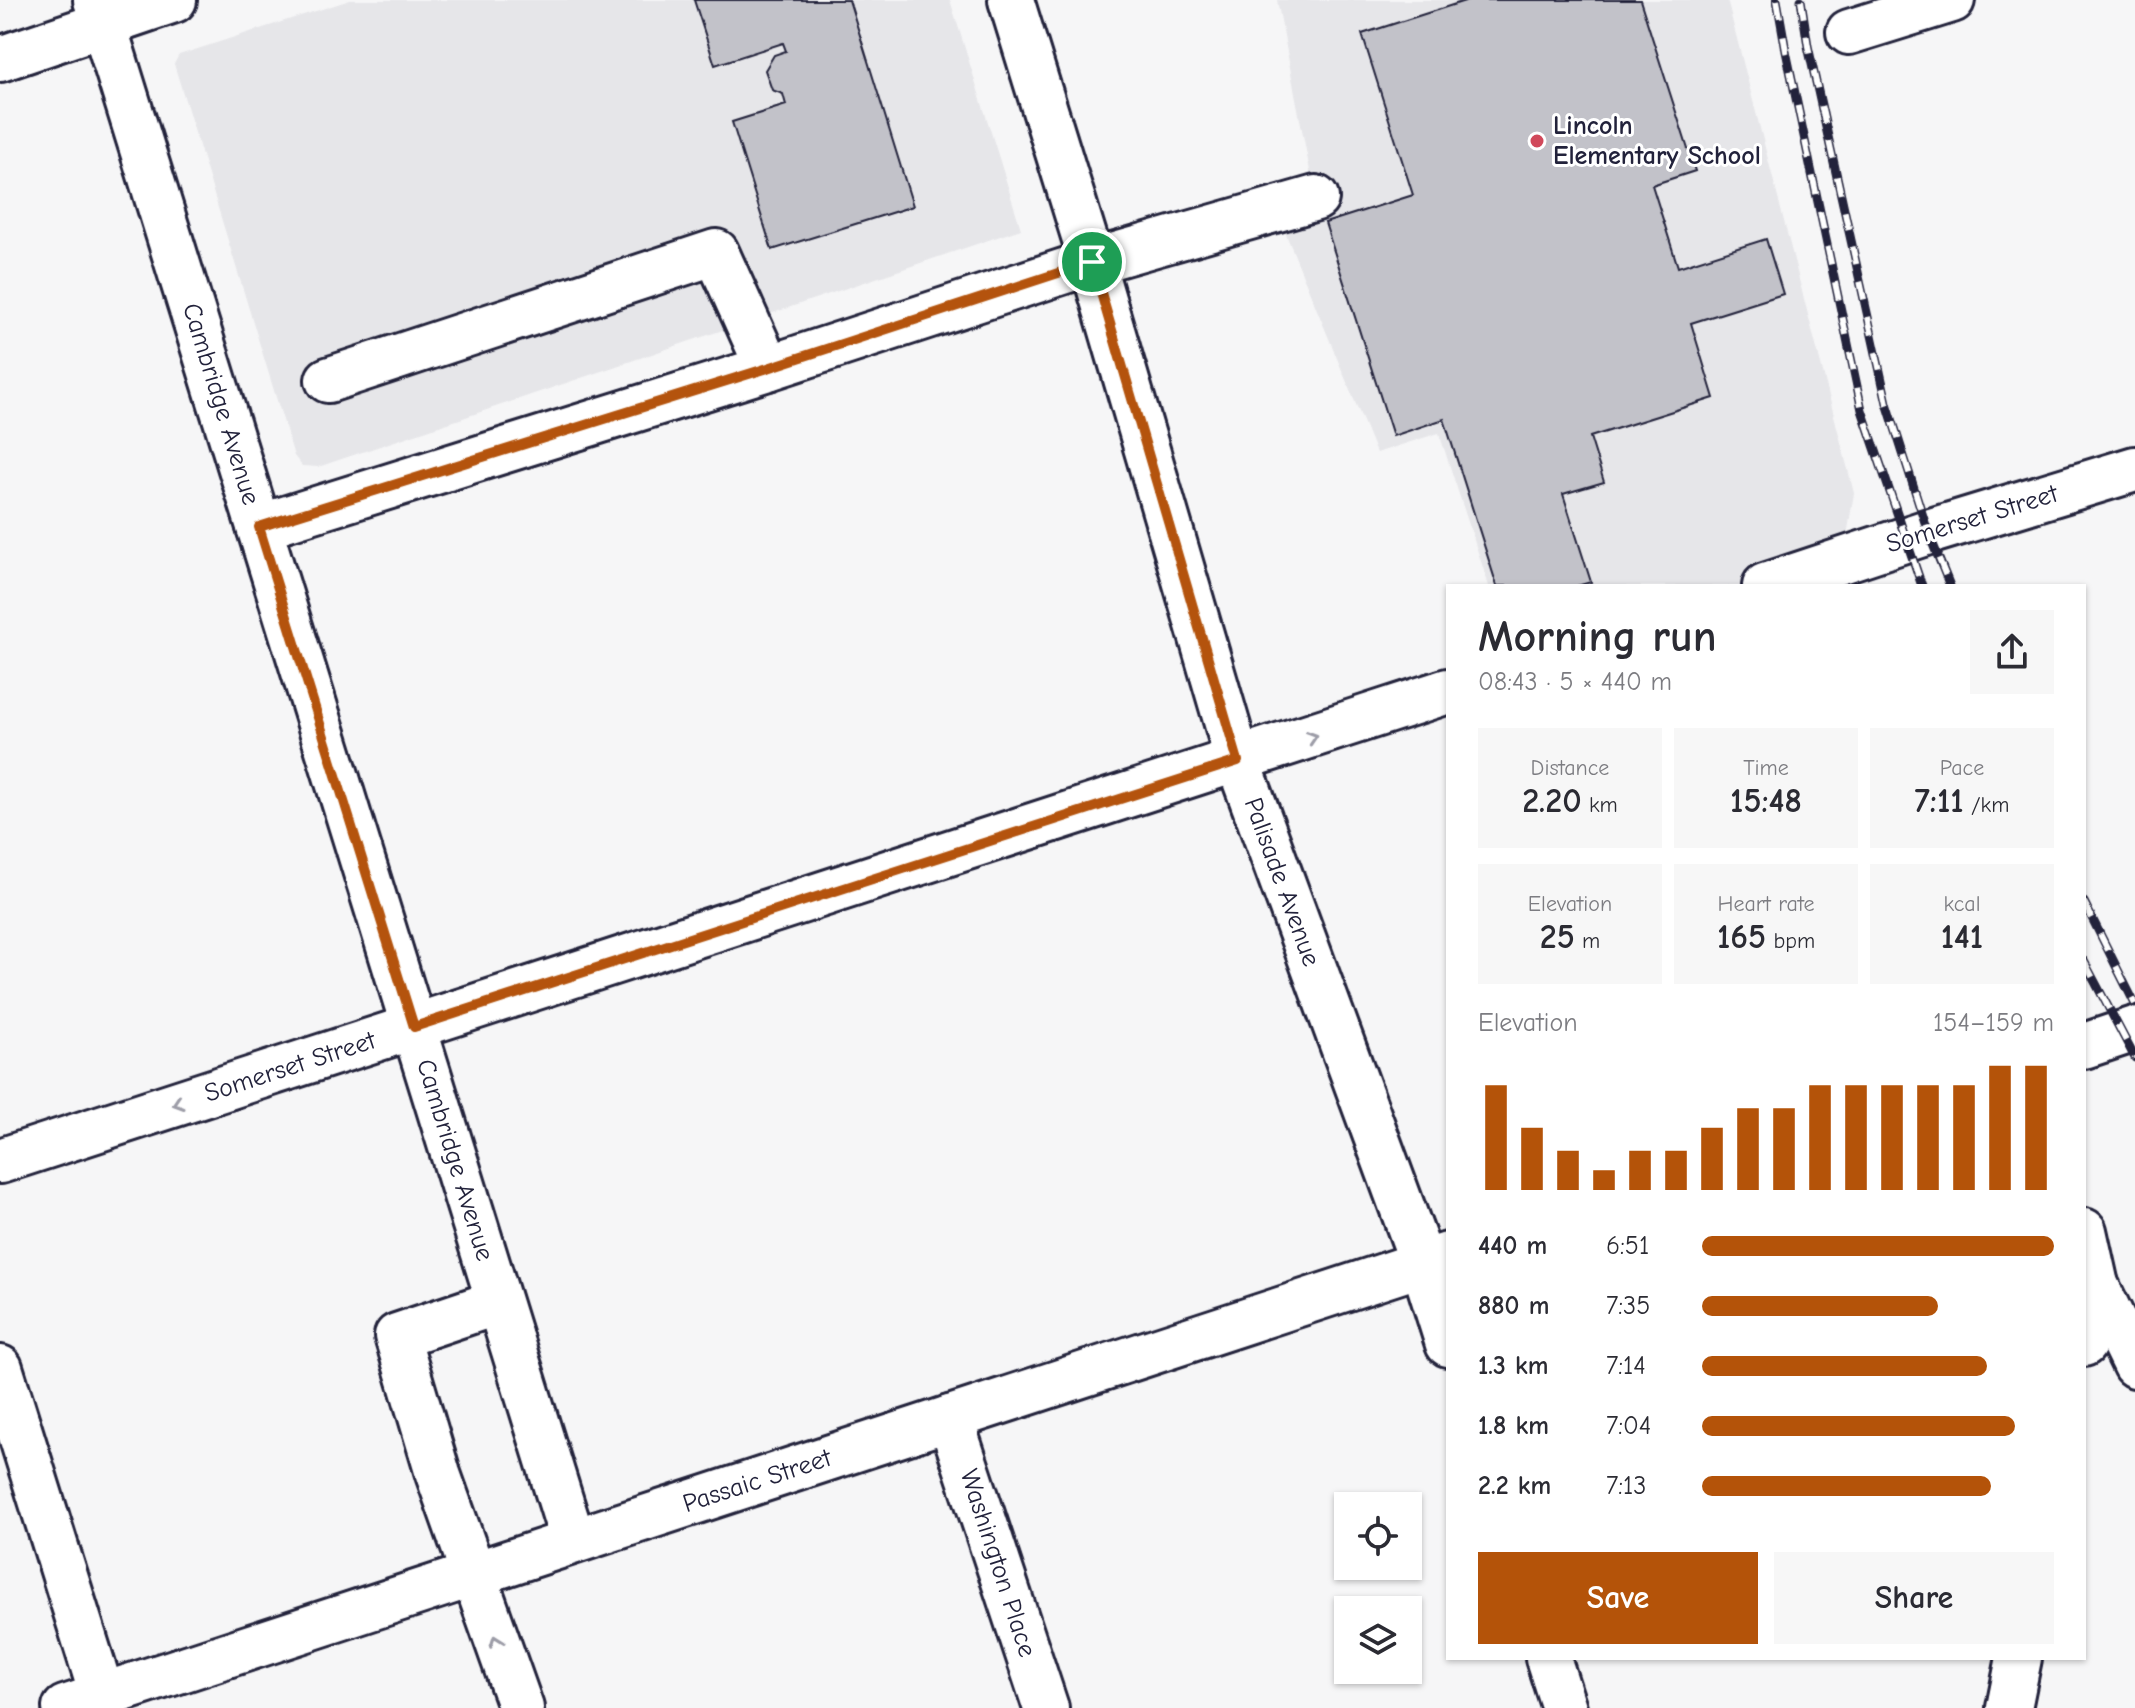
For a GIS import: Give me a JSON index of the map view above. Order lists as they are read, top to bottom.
{
  "streets": {
    "street": [
      "Cambridge Avenue",
      "Somerset Street",
      "Palisade Avenue",
      "Passaic Street",
      "Washington Place"
    ]
  },
  "crossings": [
    ["Cambridge Avenue", "Somerset Street"],
    ["Cambridge Avenue", "Passaic Street"],
    ["Somerset Street", "Palisade Avenue"],
    ["Palisade Avenue", "Passaic Street"],
    ["Passaic Street", "Washington Place"]
  ],
  "places": ["Lincoln Elementary School"],
  "page": {
    "heading": ["Morning run", "08:43 · 5 × 440 m"],
    "stats": [
      ["Distance", "2.20 km"],
      ["Time", "15:48"],
      ["Pace", "7:11 /km"],
      ["Elevation", "25 m"],
      ["Heart rate", "165 bpm"],
      ["kcal", "141"]
    ],
    "chart": ["Elevation", "154–159 m"],
    "list": [
      {
        "name": "440 m",
        "note": "6:51"
      },
      {
        "name": "880 m",
        "note": "7:35"
      },
      {
        "name": "1.3 km",
        "note": "7:14"
      },
      {
        "name": "1.8 km",
        "note": "7:04"
      },
      {
        "name": "2.2 km",
        "note": "7:13"
      }
    ],
    "buttons": ["Save", "Share"]
  }
}
